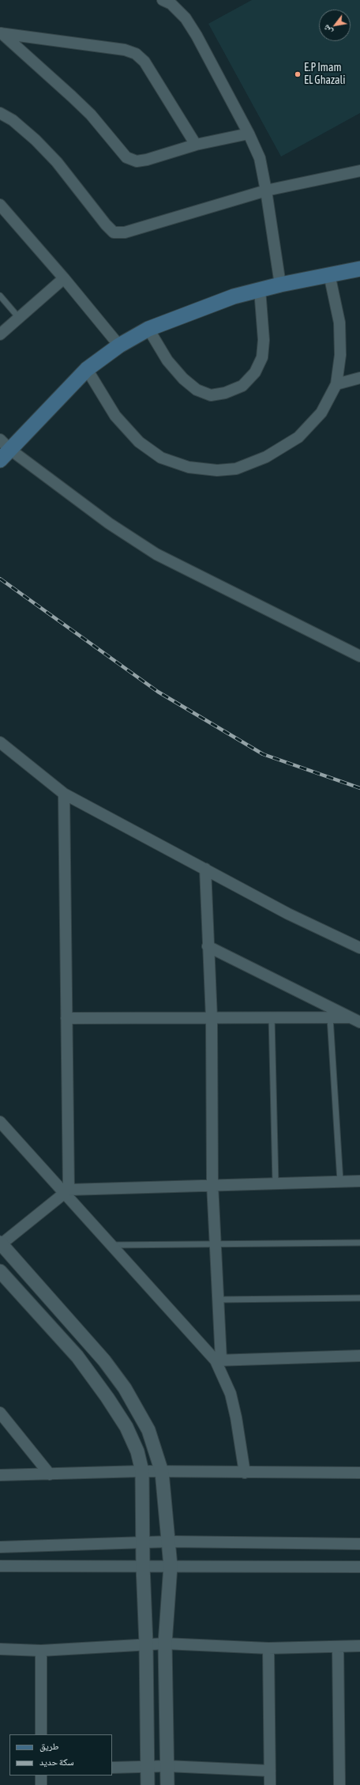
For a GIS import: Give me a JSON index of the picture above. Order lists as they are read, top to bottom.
{
  "places": ["E.P Imam EL Ghazali"],
  "legend": ["طريق", "سكة حديد"],
  "north": "bottom left"
}
